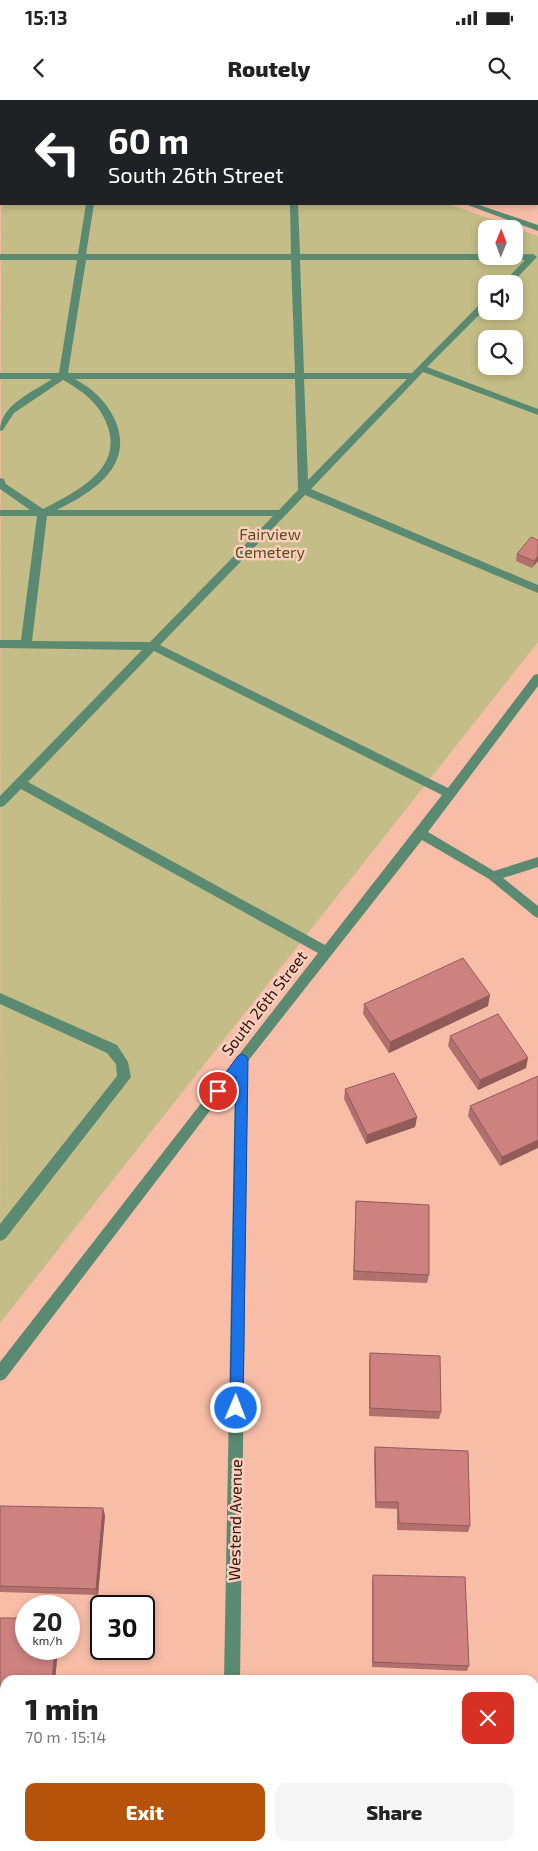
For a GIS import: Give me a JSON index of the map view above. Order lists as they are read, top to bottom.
{
  "streets": {
    "street": ["South 26th Street", "Westend Avenue"]
  },
  "crossings": [
    ["South 26th Street", "Westend Avenue"]
  ],
  "parks": ["Fairview Cemetery"],
  "north": "top",
  "page": {
    "status": "15:13",
    "header": "Routely",
    "turn": ["60 m", "South 26th Street"],
    "speed": "20 km/h",
    "limit": "30",
    "heading": ["1 min", "70 m · 15:14"],
    "buttons": ["Exit", "Share"]
  }
}
